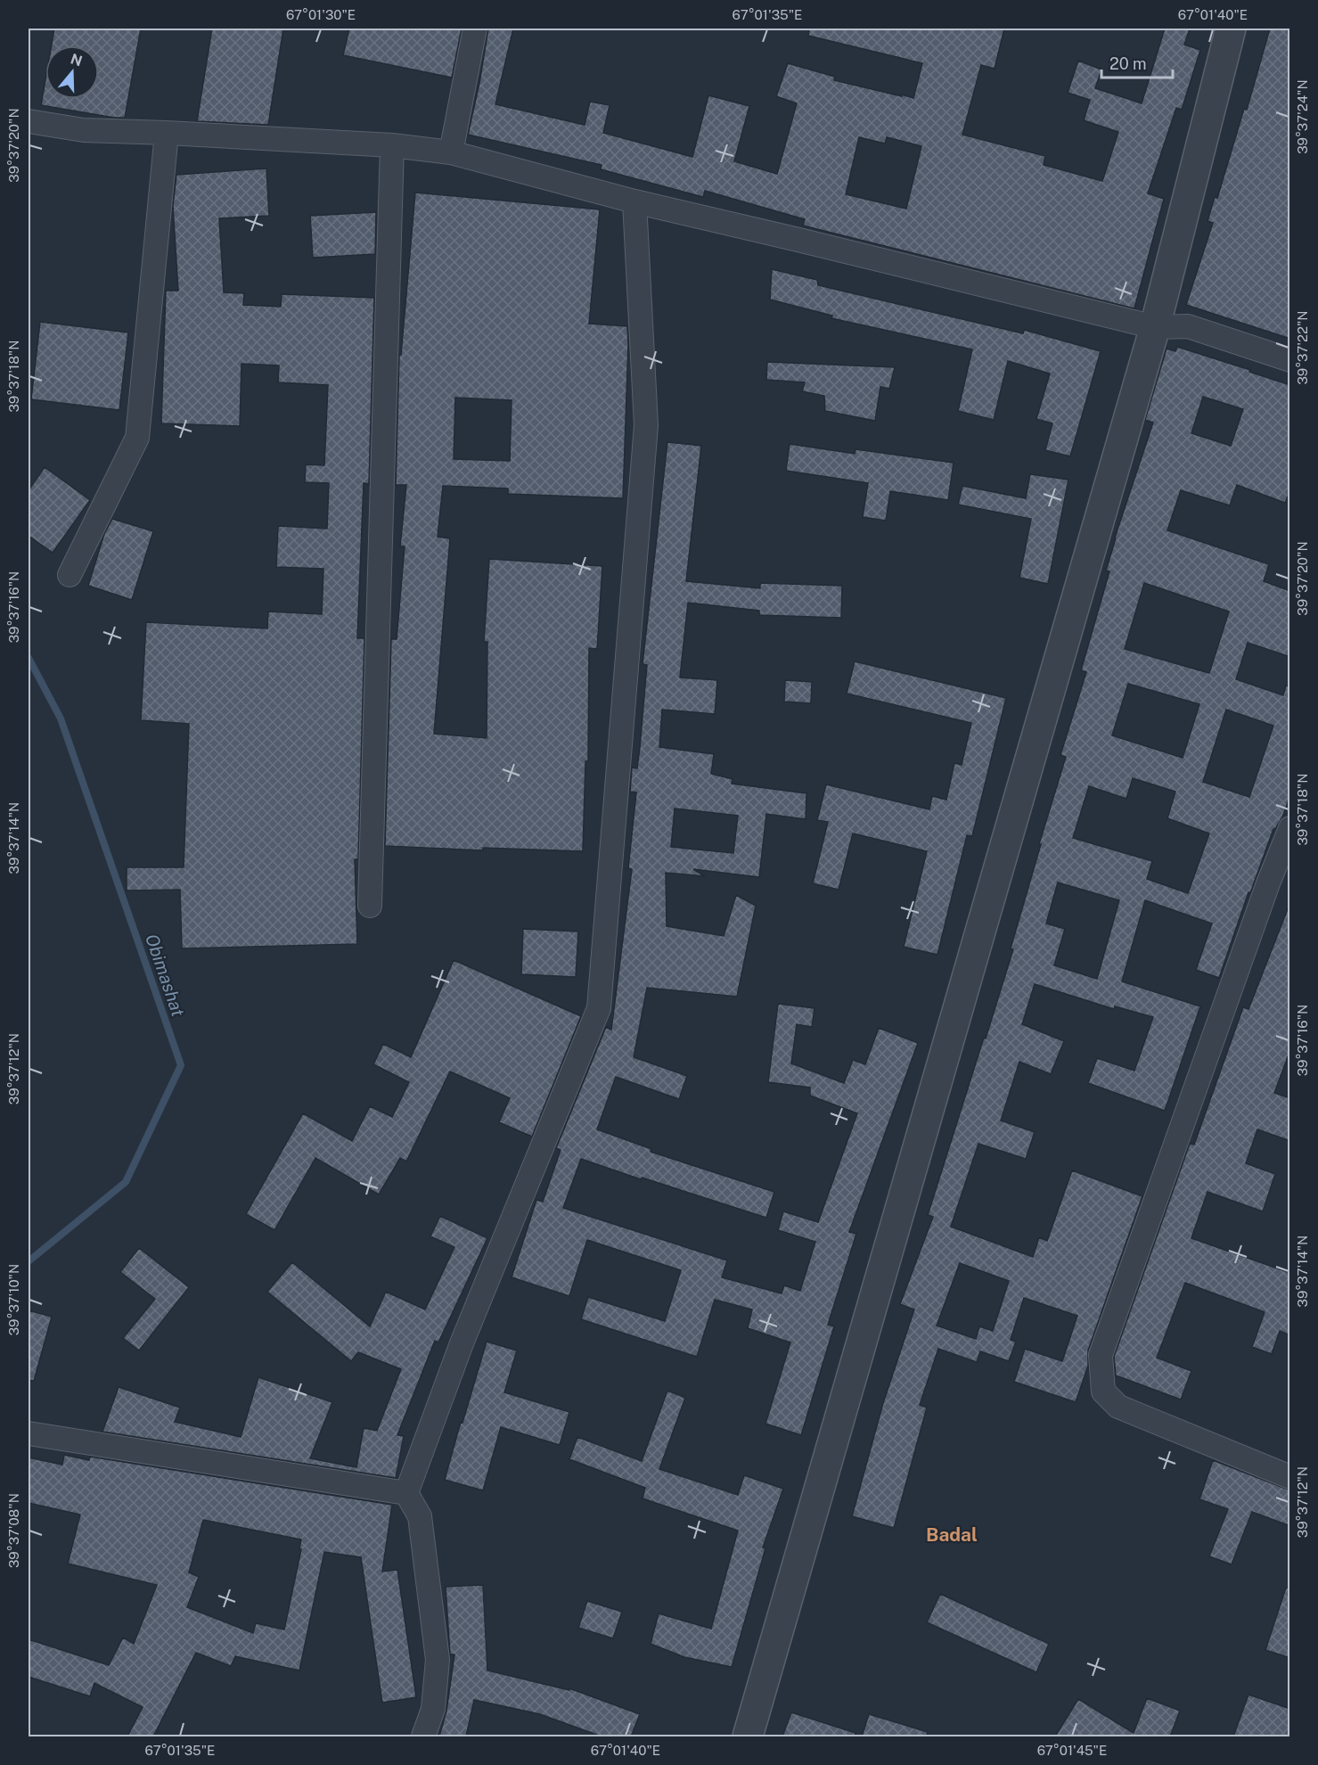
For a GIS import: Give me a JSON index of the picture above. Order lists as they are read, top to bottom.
{
  "districts": ["Badal"],
  "water": ["Obimashat"],
  "scale_bar": "20 m",
  "north": "top",
  "coordinates": [
    "67°01'30\"E",
    "67°01'35\"E",
    "67°01'40\"E",
    "39°37'24\"N",
    "39°37'20\"N",
    "39°37'22\"N",
    "39°37'18\"N",
    "39°37'16\"N",
    "39°37'14\"N",
    "39°37'12\"N",
    "39°37'10\"N",
    "39°37'08\"N",
    "67°01'45\"E"
  ]
}
